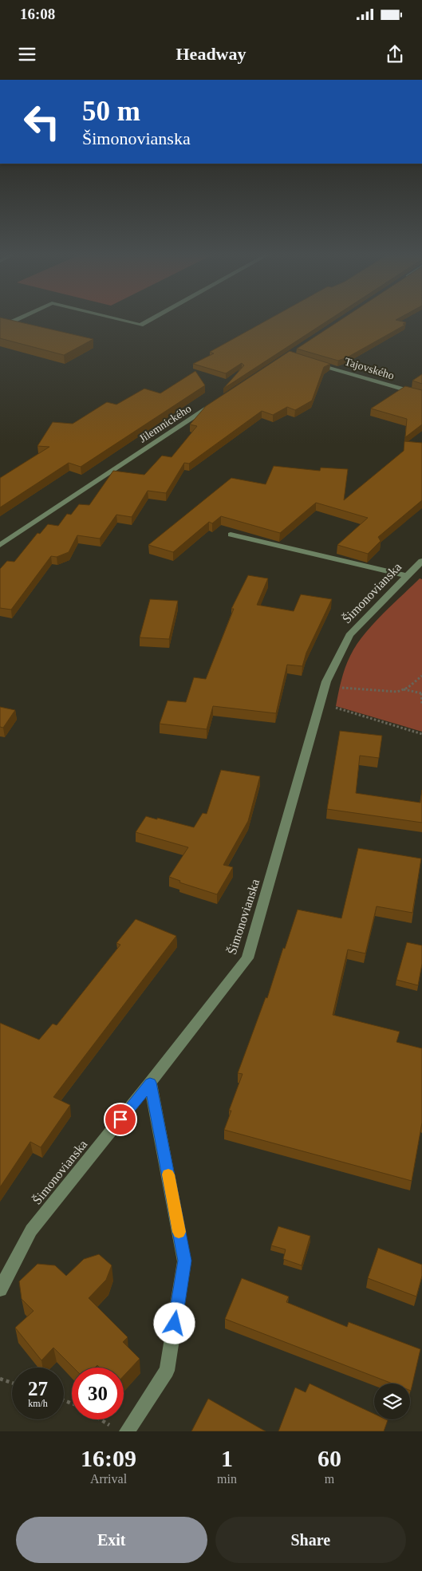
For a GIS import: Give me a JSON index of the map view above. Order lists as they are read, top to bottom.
{
  "streets": {
    "street": ["Tajovského", "Jilemnického", "Šimonovianska"]
  },
  "page": {
    "status": "16:08",
    "header": "Headway",
    "turn": ["50 m", "Šimonovianska"],
    "speed": "27 km/h",
    "limit": "30",
    "eta": [
      "16:09",
      "Arrival",
      "1",
      "min",
      "60",
      "m"
    ],
    "buttons": ["Exit", "Share"]
  }
}
